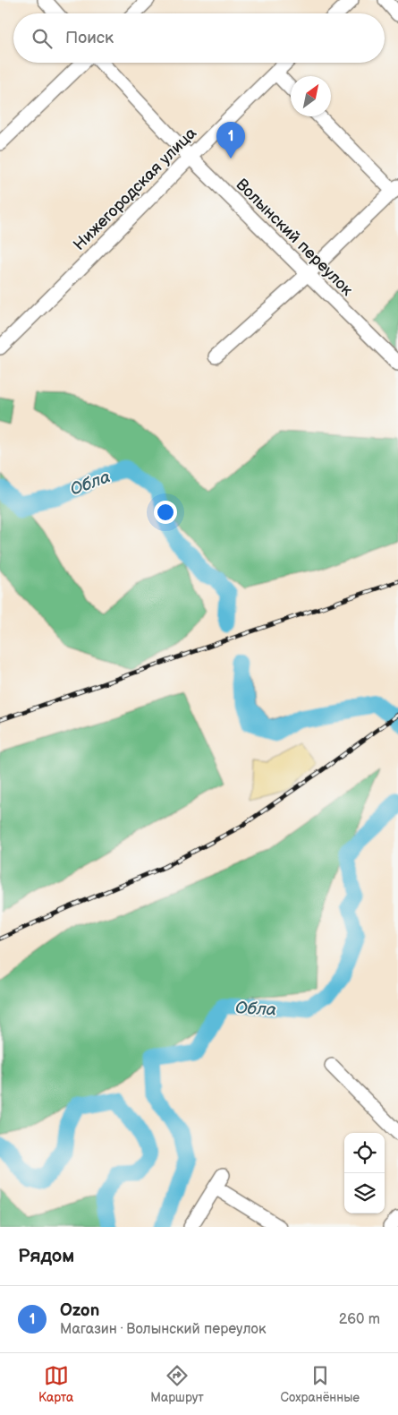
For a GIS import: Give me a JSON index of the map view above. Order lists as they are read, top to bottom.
{
  "streets": {
    "street": ["Нижегородская улица", "Волынский переулок"]
  },
  "crossings": [
    ["Нижегородская улица", "Волынский переулок"]
  ],
  "water": ["Обла"],
  "north": "top right",
  "page": {
    "search": "Поиск",
    "pins": "1",
    "heading": "Рядом",
    "list": [
      {
        "mark": "1",
        "name": "Ozon",
        "note": "Магазин · Волынский переулок",
        "value": "260 m"
      }
    ],
    "nav": ["Карта", "Маршрут", "Сохранённые"]
  }
}
